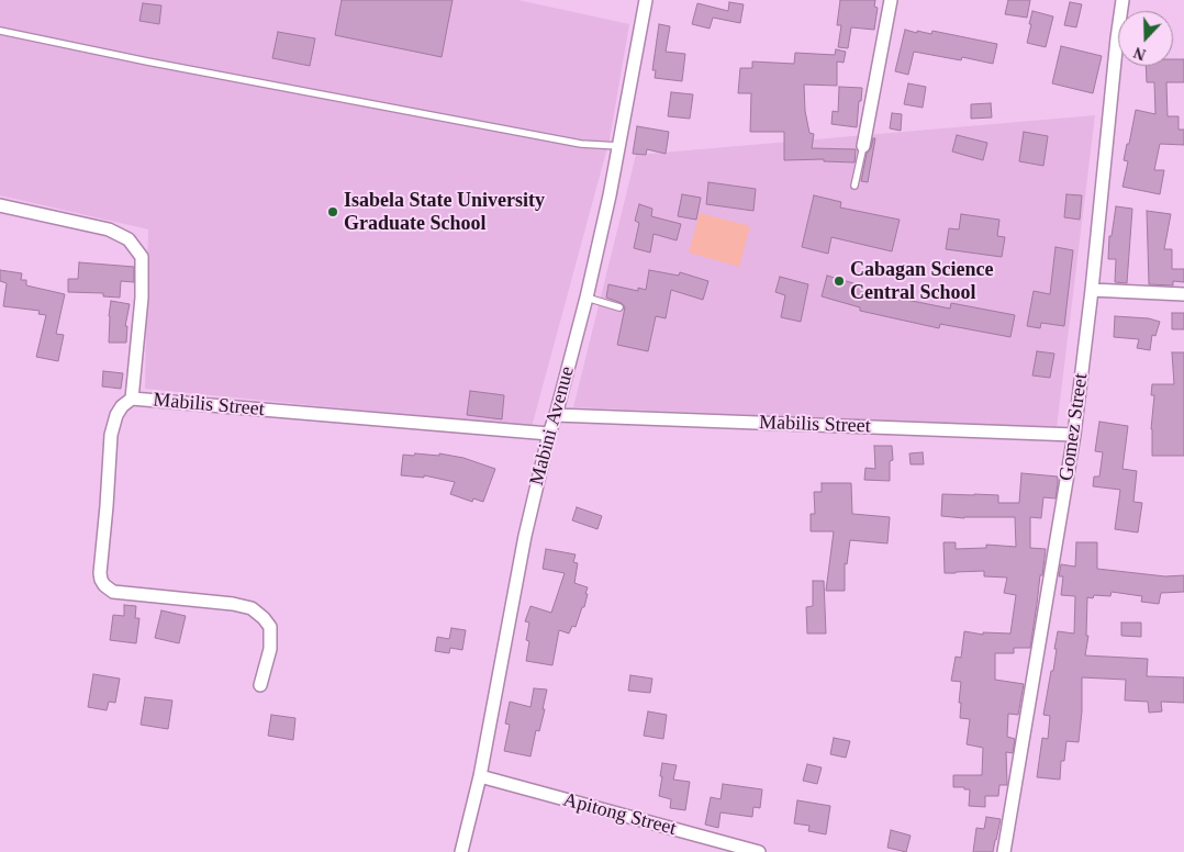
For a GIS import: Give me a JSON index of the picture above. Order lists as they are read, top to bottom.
{
  "streets": {
    "street": [
      "Mabilis Street",
      "Mabini Avenue",
      "Gomez Street",
      "Apitong Street"
    ]
  },
  "crossings": [
    ["Mabilis Street", "Mabini Avenue"],
    ["Mabilis Street", "Gomez Street"],
    ["Mabini Avenue", "Apitong Street"]
  ],
  "places": ["Isabela State University Graduate School", "Cabagan Science Central School"],
  "north": "bottom"
}
